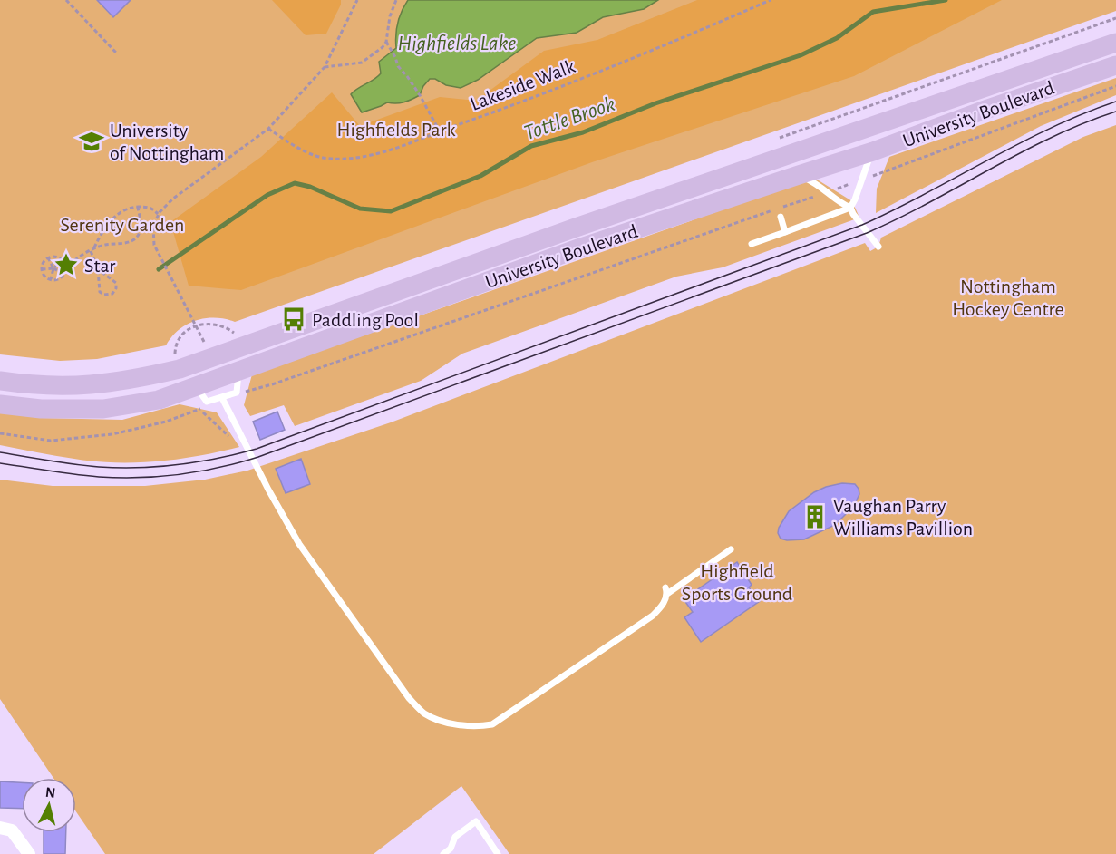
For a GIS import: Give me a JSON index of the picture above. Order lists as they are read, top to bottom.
{
  "streets": {
    "main road": ["University Boulevard"],
    "path": ["Lakeside Walk"]
  },
  "water": ["Highfields Lake", "Tottle Brook"],
  "parks": [
    "Highfields Park",
    "Serenity Garden",
    "Nottingham Hockey Centre",
    "Highfield Sports Ground"
  ],
  "places": {
    "school or university": ["University of Nottingham"],
    "place": ["Star"],
    "bus stop": ["Paddling Pool"],
    "building": ["Vaughan Parry Williams Pavillion"]
  },
  "north": "top"
}
